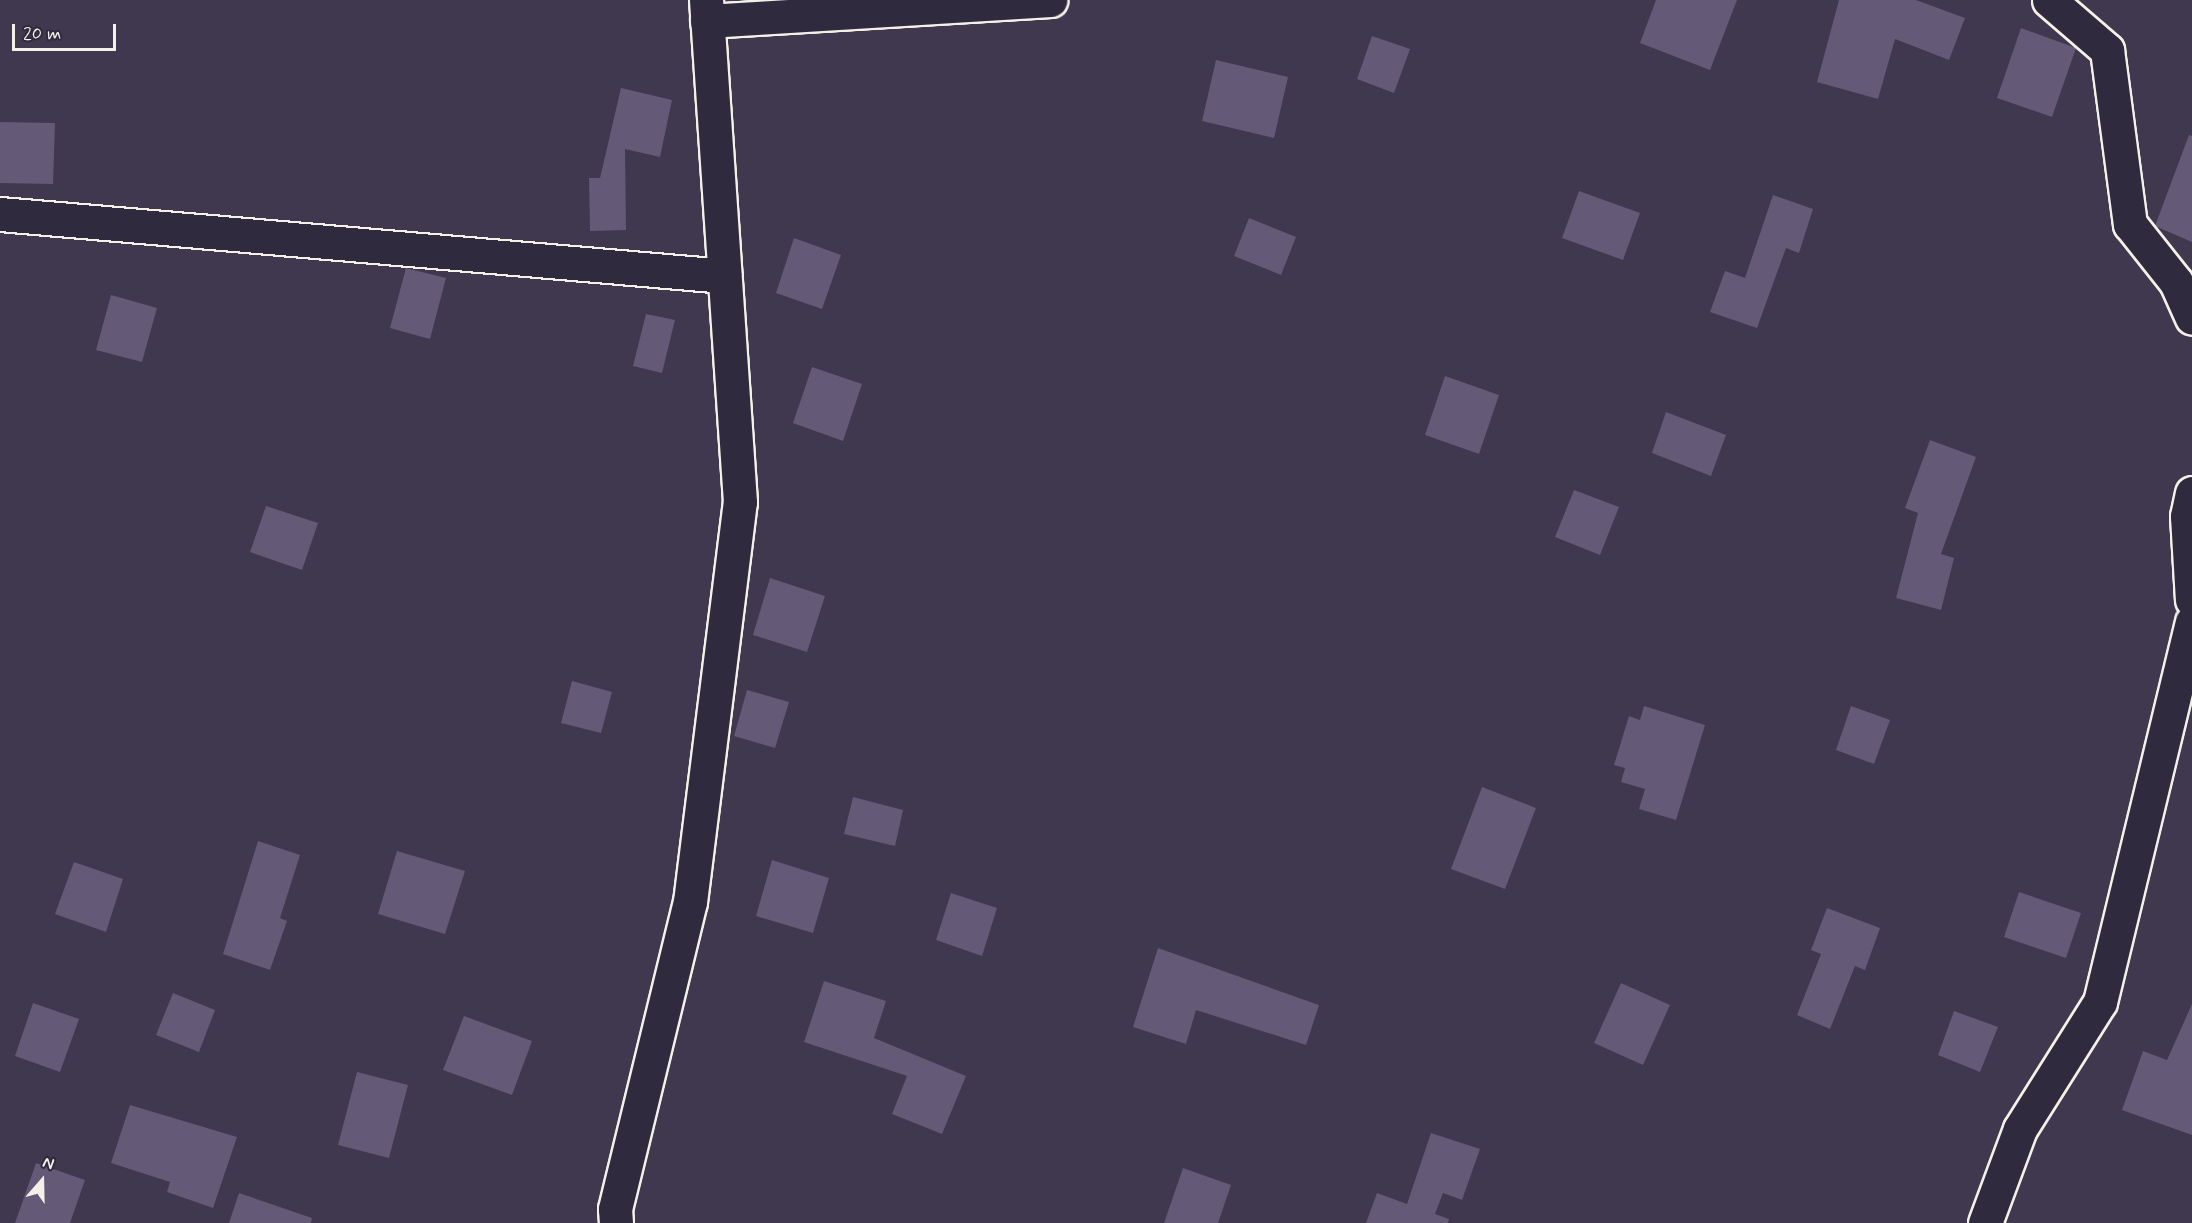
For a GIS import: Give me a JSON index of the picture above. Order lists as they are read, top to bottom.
{
  "scale_bar": "20 m",
  "north": "top"
}
